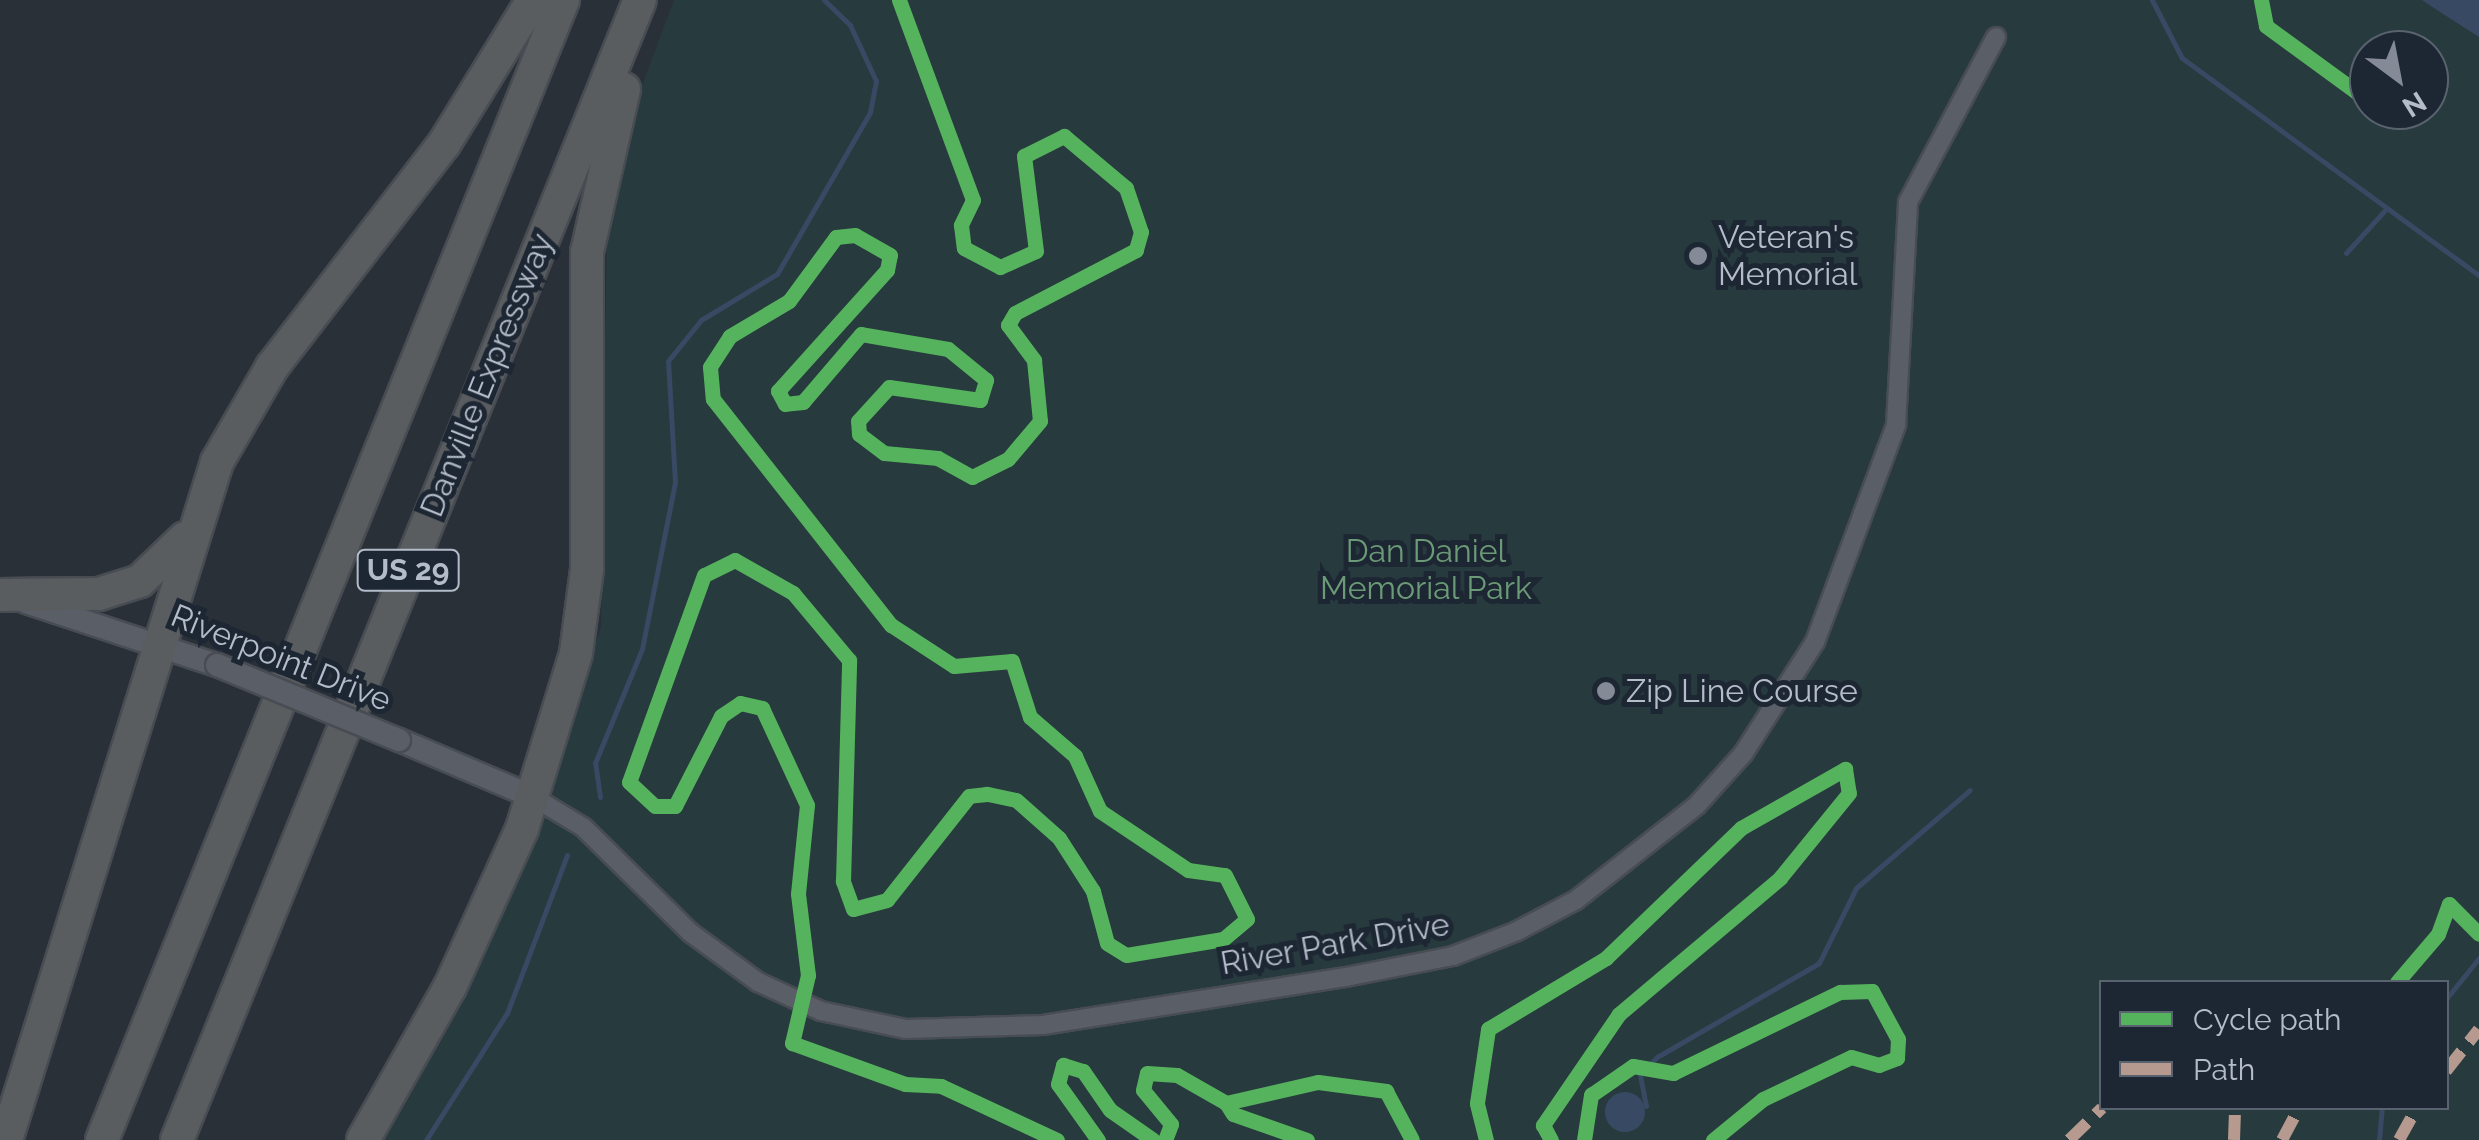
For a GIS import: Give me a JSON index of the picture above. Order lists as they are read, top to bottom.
{
  "streets": {
    "highway": ["Danville Expressway", "US 29"],
    "street": ["Riverpoint Drive", "River Park Drive"]
  },
  "crossings": [
    ["Riverpoint Drive", "River Park Drive"]
  ],
  "parks": ["Dan Daniel Memorial Park"],
  "places": ["Veteran's Memorial", "Zip Line Course"],
  "legend": ["Cycle path", "Path"],
  "north": "bottom right"
}
